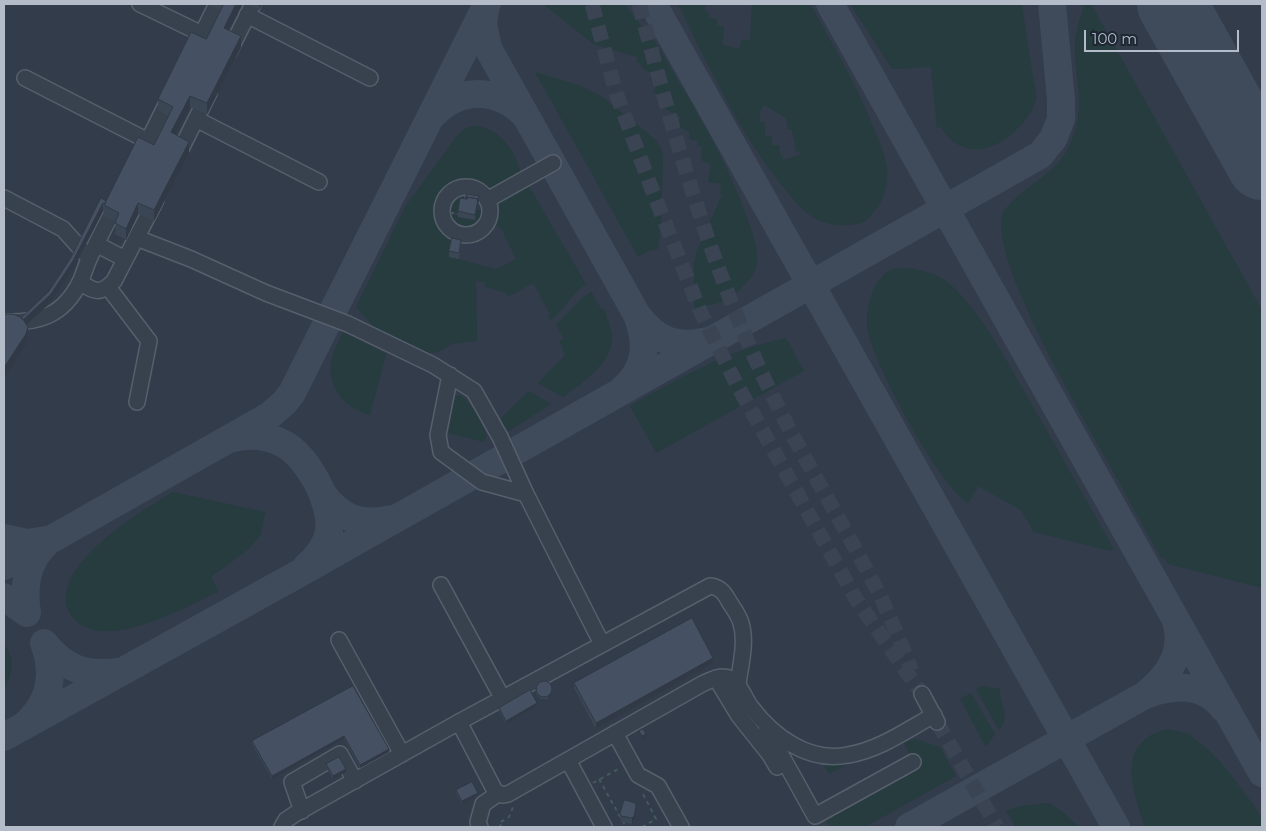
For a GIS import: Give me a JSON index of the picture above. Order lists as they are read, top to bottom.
{
  "scale_bar": "100 m"
}
